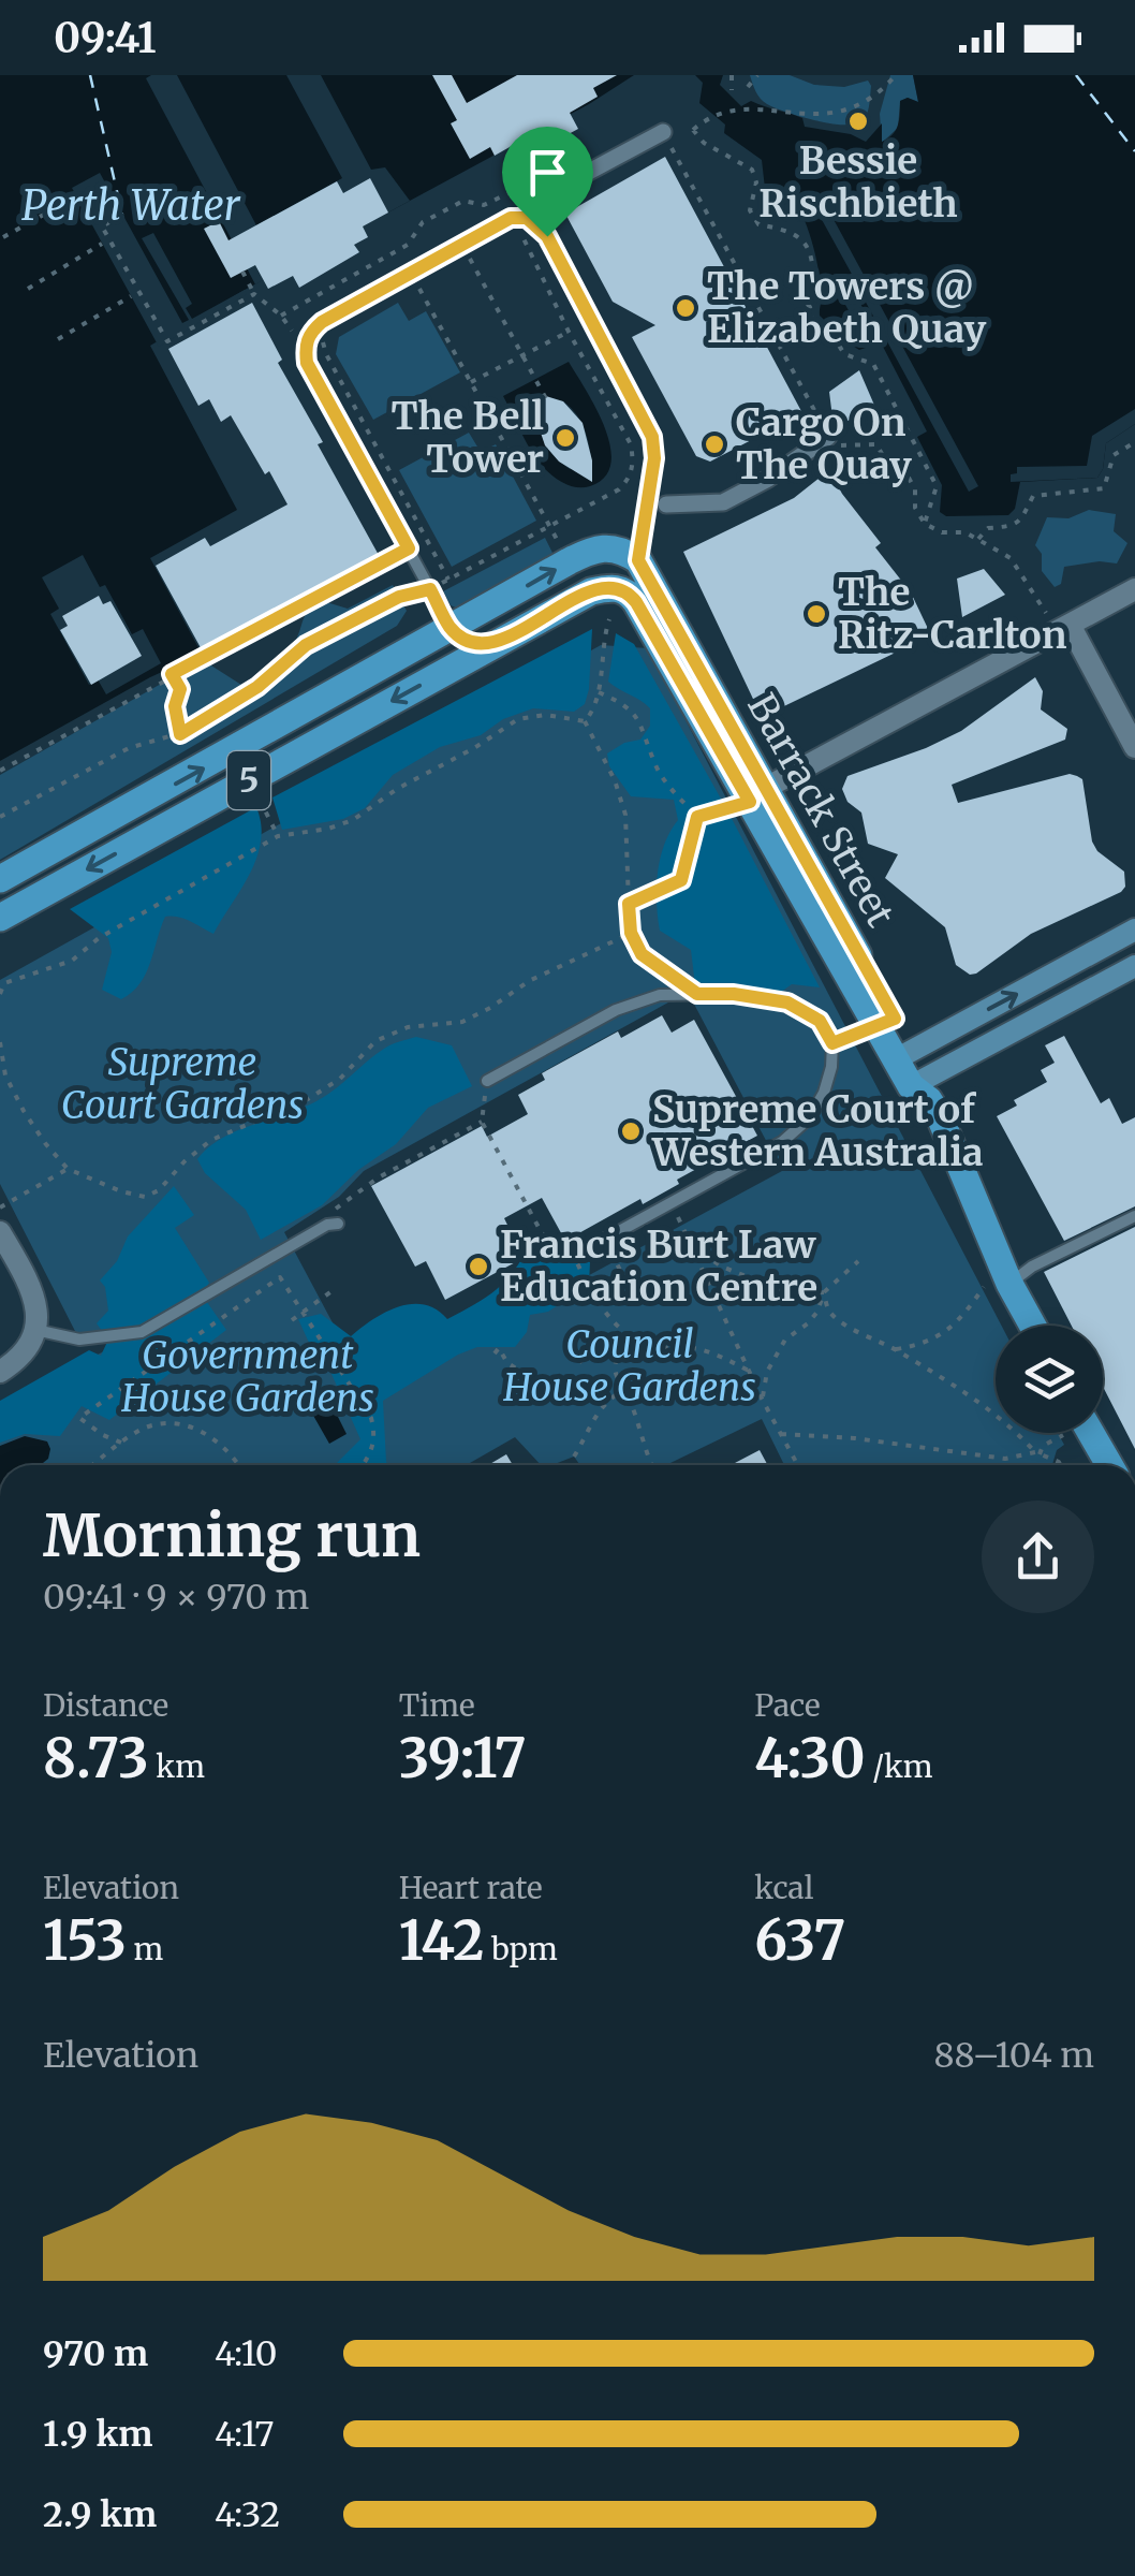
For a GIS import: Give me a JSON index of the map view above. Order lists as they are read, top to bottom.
{
  "streets": {
    "main road": ["5", "Barrack Street"]
  },
  "crossings": [
    ["5", "Barrack Street"]
  ],
  "water": ["Perth Water"],
  "parks": ["Supreme Court Gardens", "Council House Gardens", "Government House Gardens"],
  "places": [
    "Bessie Rischbieth",
    "The Towers @ Elizabeth Quay",
    "The Bell Tower",
    "Cargo On The Quay",
    "The Ritz-Carlton",
    "Supreme Court of Western Australia",
    "Francis Burt Law Education Centre"
  ],
  "page": {
    "status": "09:41",
    "heading": ["Morning run", "09:41 · 9 × 970 m"],
    "stats": [
      ["Distance", "8.73 km"],
      ["Time", "39:17"],
      ["Pace", "4:30 /km"],
      ["Elevation", "153 m"],
      ["Heart rate", "142 bpm"],
      ["kcal", "637"]
    ],
    "chart": ["Elevation", "88–104 m"],
    "list": [
      {
        "name": "970 m",
        "note": "4:10"
      },
      {
        "name": "1.9 km",
        "note": "4:17"
      },
      {
        "name": "2.9 km",
        "note": "4:32"
      }
    ]
  }
}
